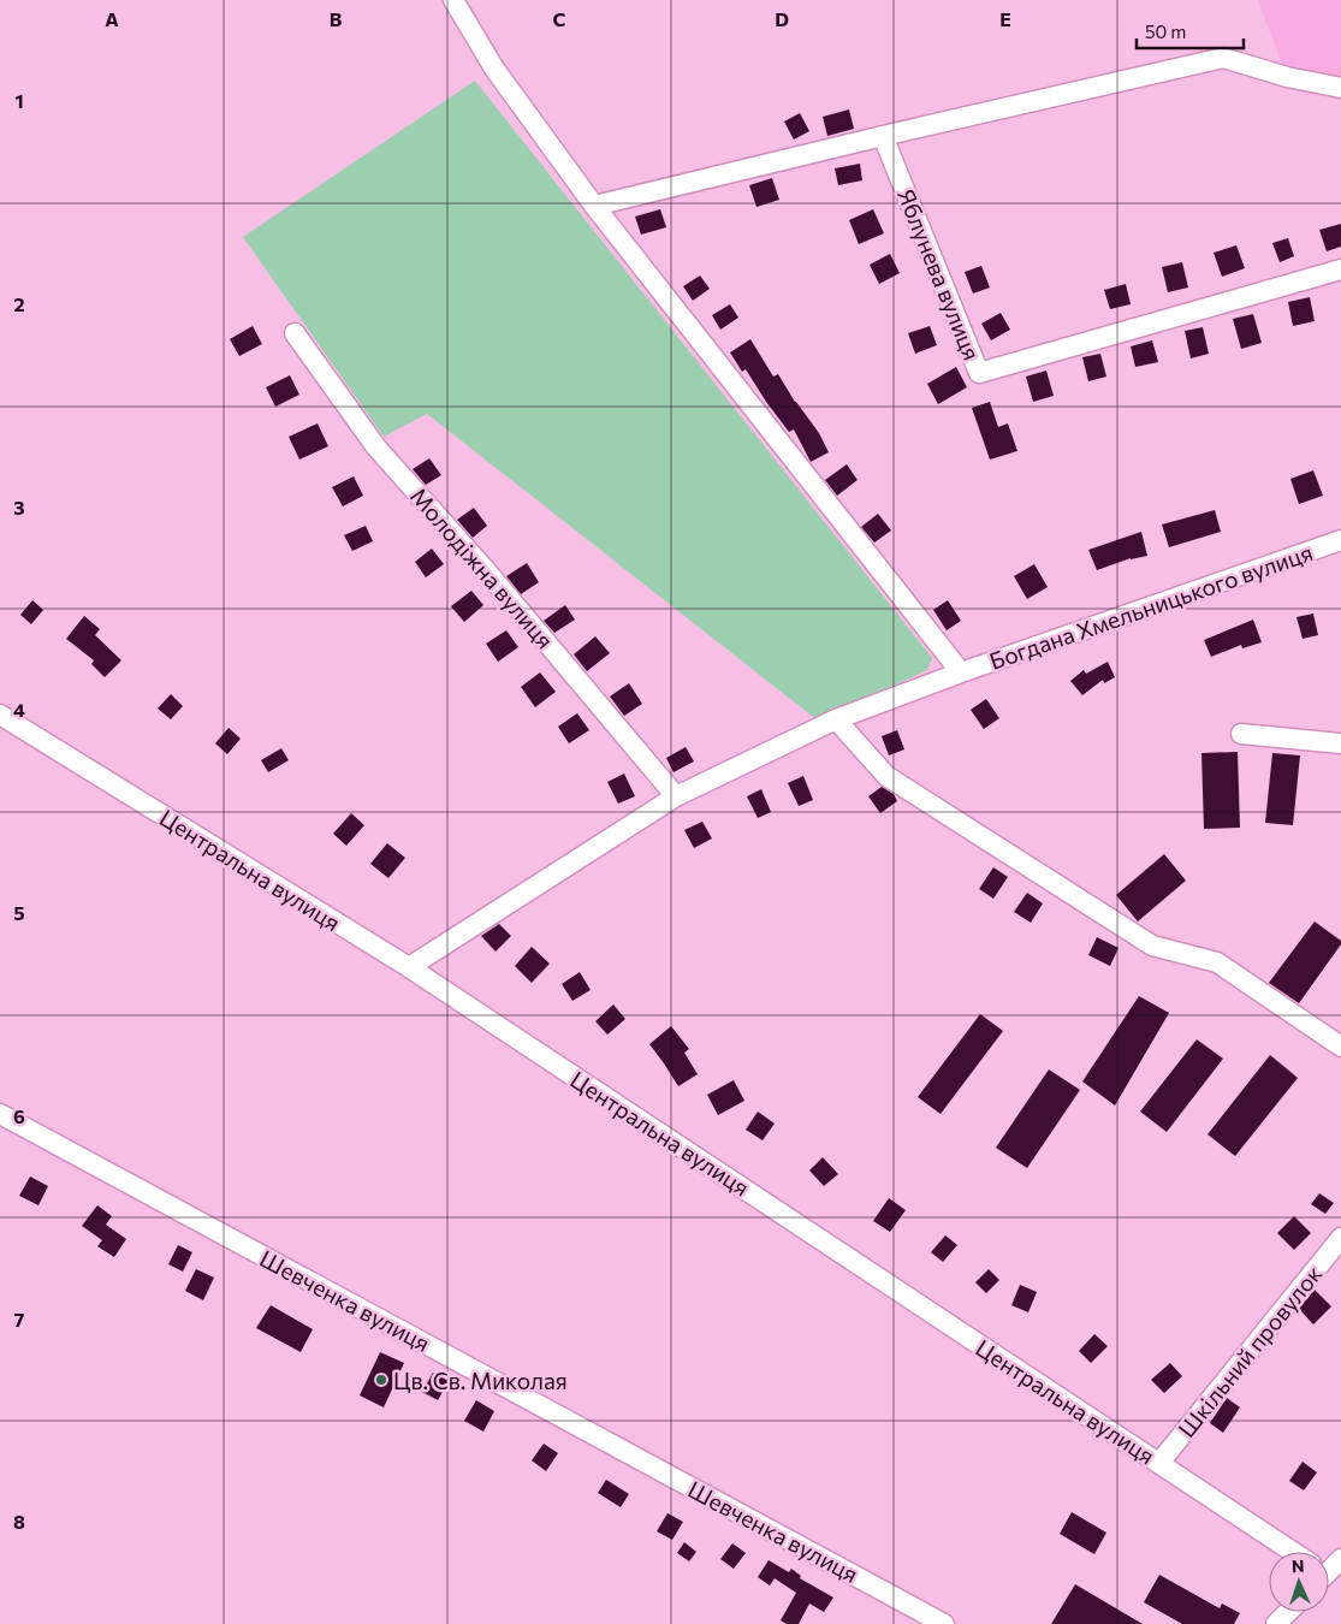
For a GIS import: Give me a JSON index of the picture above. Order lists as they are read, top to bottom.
{
  "streets": {
    "street": [
      "Яблунева вулиця",
      "Молодіжна вулиця",
      "Богдана Хмельницького вулиця",
      "Центральна вулиця",
      "Шевченка вулиця",
      "Шкільний провулок"
    ]
  },
  "crossings": [
    ["Молодіжна вулиця", "Богдана Хмельницького вулиця"],
    ["Богдана Хмельницького вулиця", "Центральна вулиця"],
    ["Центральна вулиця", "Шкільний провулок"]
  ],
  "places": ["Цв. Св. Миколая"],
  "scale_bar": "50 m",
  "north": "top",
  "grid": {
    "columns": [
      "A",
      "B",
      "C",
      "D",
      "E"
    ],
    "rows": [
      "1",
      "2",
      "3",
      "4",
      "5",
      "6",
      "7",
      "8"
    ]
  }
}
